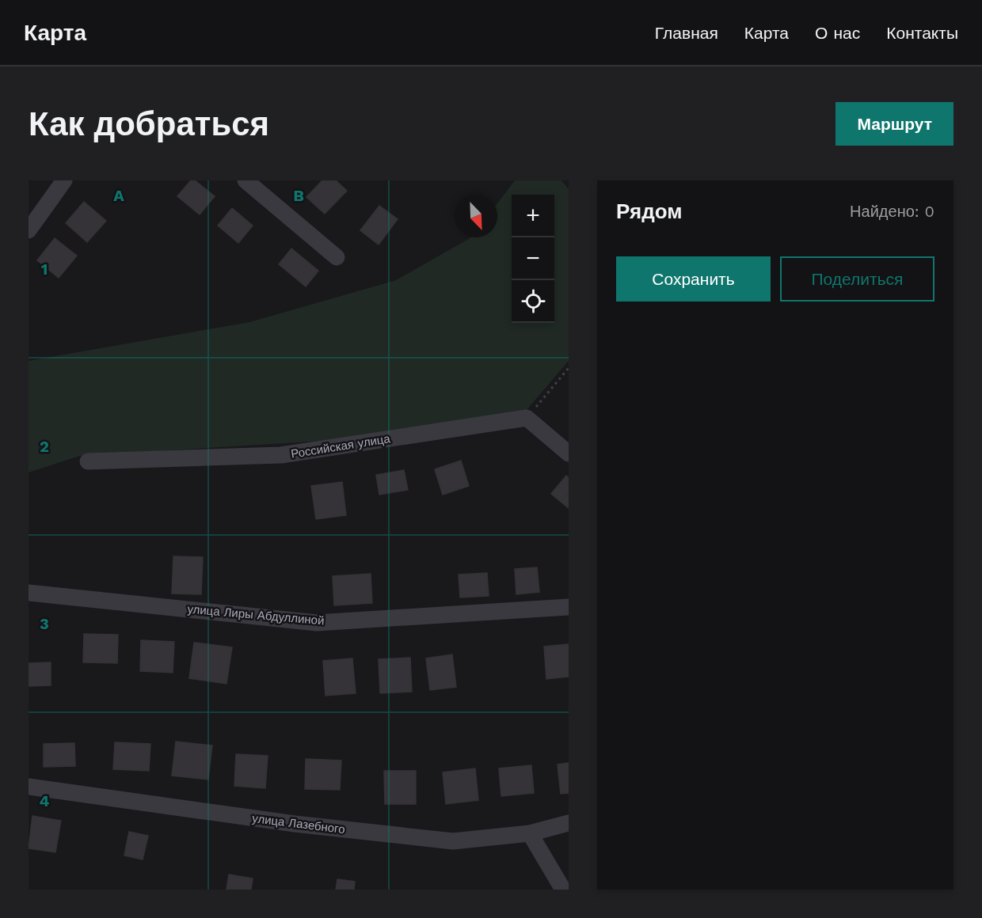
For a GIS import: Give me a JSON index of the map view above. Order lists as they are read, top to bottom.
{
  "streets": {
    "street": ["Российская улица", "улица Лиры Абдуллиной", "улица Лазебного"]
  },
  "north": "bottom right",
  "page": {
    "header": "Карта",
    "nav": [
      "Главная",
      "Карта",
      "О нас",
      "Контакты"
    ],
    "buttons": [
      "Маршрут",
      ["Сохранить", "Поделиться"]
    ],
    "title": "Как добраться",
    "heading": ["Рядом", "Найдено: 0"],
    "map_buttons": ["+", "−"]
  },
  "grid": {
    "columns": ["A", "B"],
    "rows": [
      "1",
      "2",
      "3",
      "4"
    ]
  }
}
